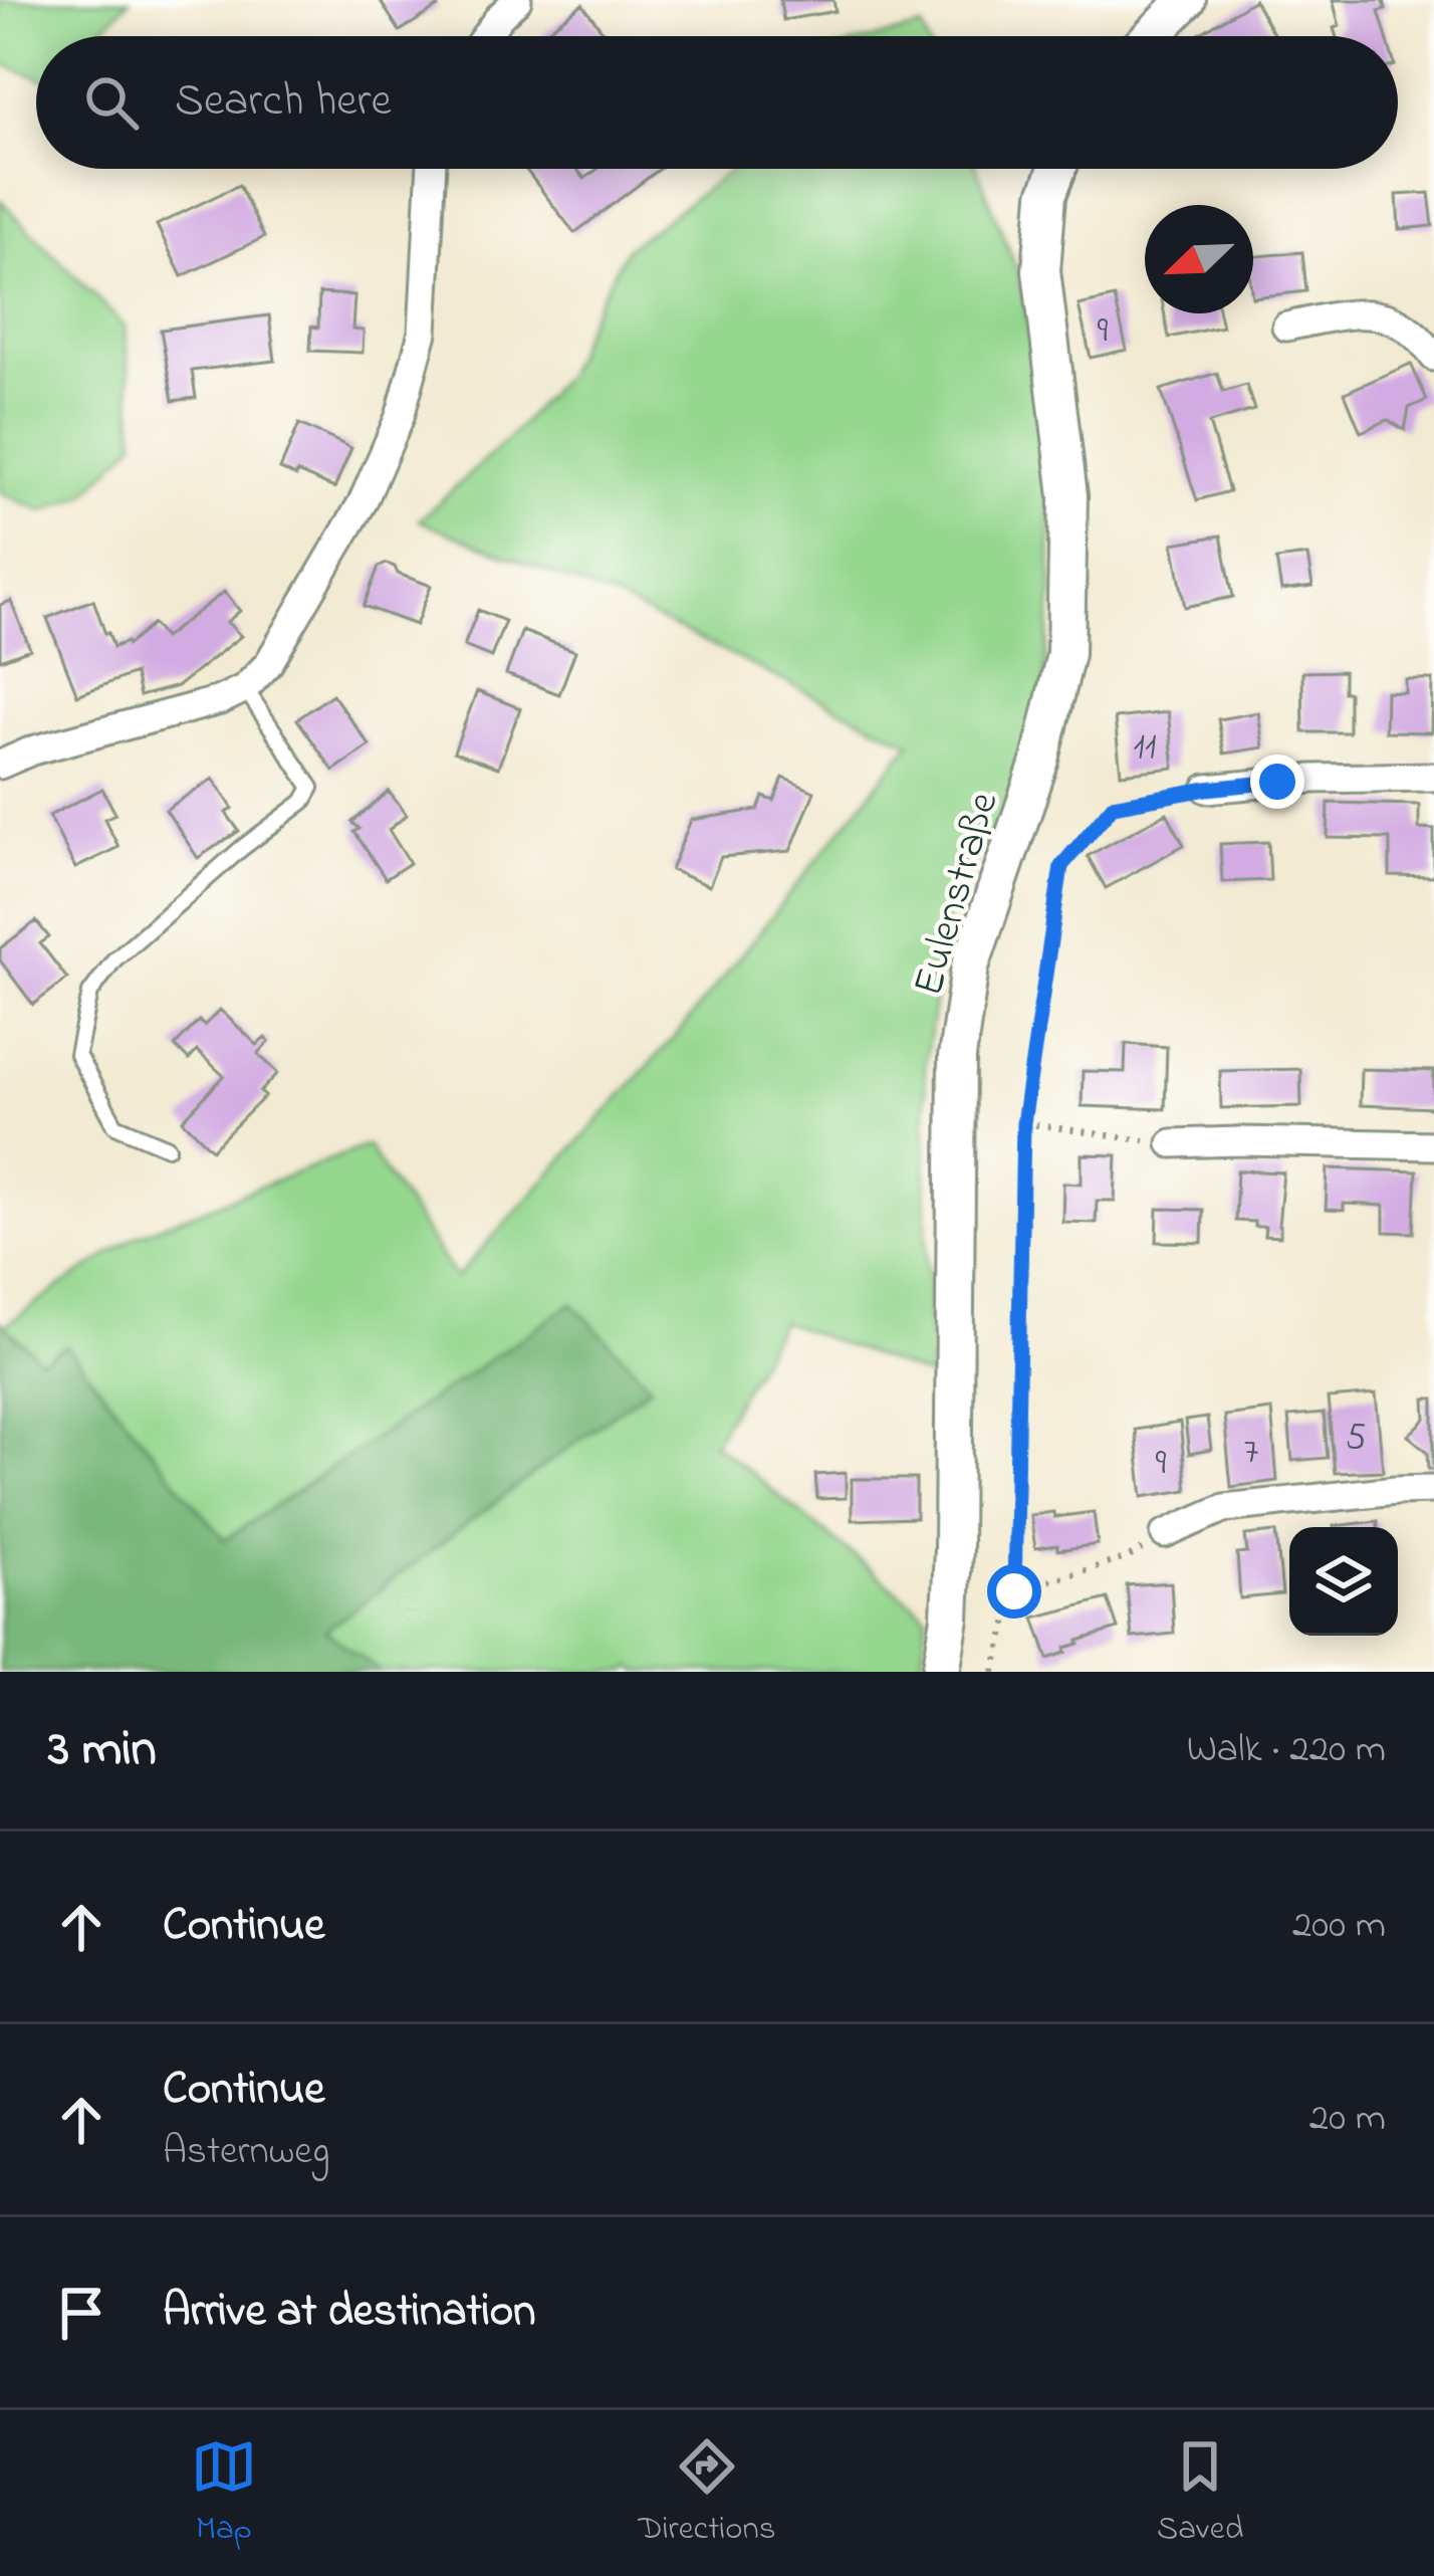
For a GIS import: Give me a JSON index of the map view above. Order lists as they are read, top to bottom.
{
  "streets": {
    "main road": ["Eulenstraße"]
  },
  "house_numbers": [
    "9",
    "11",
    "5",
    "7",
    "9"
  ],
  "north": "bottom left",
  "page": {
    "search": "Search here",
    "heading": ["3 min", "Walk · 220 m"],
    "list": [
      ["Continue", "200 m"],
      ["Continue", "Asternweg", "20 m"],
      "Arrive at destination"
    ],
    "nav": ["Map", "Directions", "Saved"]
  }
}
